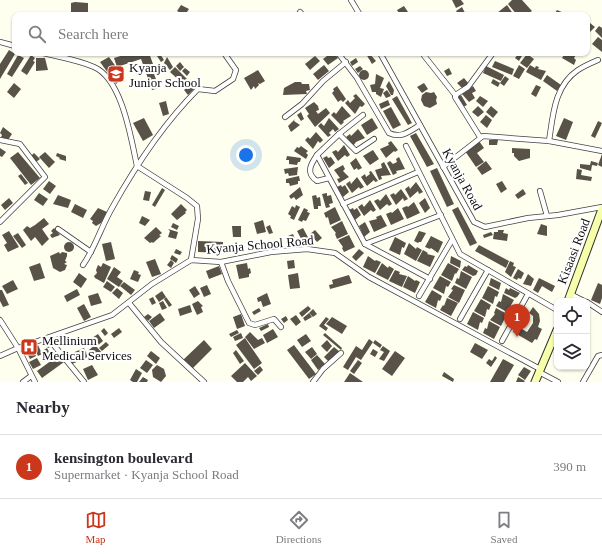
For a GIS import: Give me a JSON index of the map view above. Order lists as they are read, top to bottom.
{
  "streets": {
    "main road": ["Kisaasi Road"],
    "street": ["Kyanja Road", "Kyanja School Road"]
  },
  "crossings": [
    ["Kyanja Road", "Kisaasi Road"]
  ],
  "places": {
    "school or university": ["Kyanja Junior School"],
    "hospital": ["Mellinium Medical Services"]
  },
  "page": {
    "search": "Search here",
    "pins": "1",
    "heading": "Nearby",
    "list": [
      {
        "mark": "1",
        "name": "kensington boulevard",
        "note": "Supermarket · Kyanja School Road",
        "value": "390 m"
      }
    ],
    "nav": ["Map", "Directions", "Saved"]
  }
}
